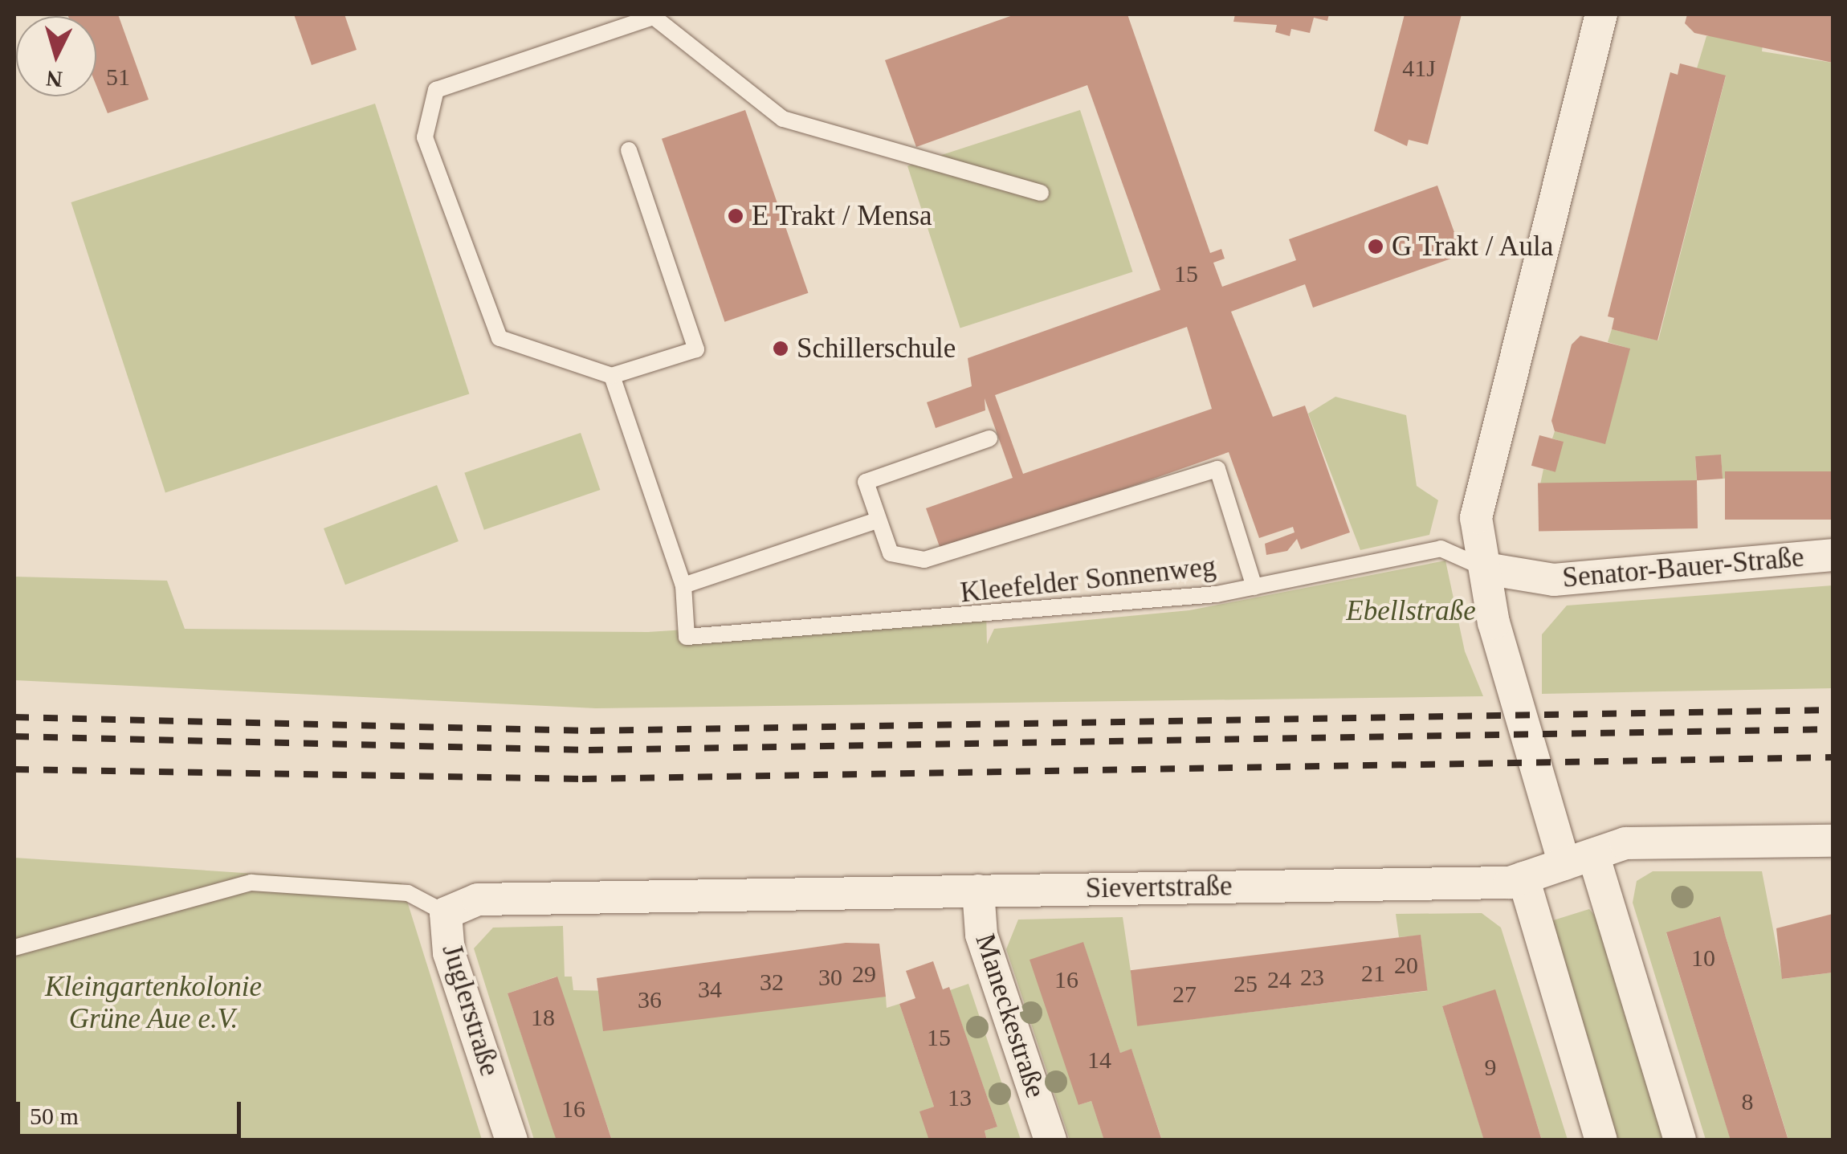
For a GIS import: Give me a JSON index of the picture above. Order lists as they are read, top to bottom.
{
  "streets": {
    "street": [
      "Senator-Bauer-Straße",
      "Sievertstraße",
      "Juglerstraße",
      "Maneckestraße"
    ],
    "lane": ["Kleefelder Sonnenweg"]
  },
  "crossings": [
    ["Senator-Bauer-Straße", "Kleefelder Sonnenweg"],
    ["Sievertstraße", "Juglerstraße"],
    ["Sievertstraße", "Maneckestraße"]
  ],
  "parks": ["Ebellstraße", "Kleingartenkolonie Grüne Aue e.V."],
  "places": ["E Trakt / Mensa", "G Trakt / Aula", "Schillerschule"],
  "house_numbers": [
    "41J",
    "51",
    "15",
    "10",
    "20",
    "21",
    "29",
    "30",
    "23",
    "16",
    "24",
    "32",
    "25",
    "34",
    "27",
    "36",
    "18",
    "15",
    "14",
    "9",
    "13",
    "8",
    "16"
  ],
  "scale_bar": "50 m",
  "north": "bottom"
}
